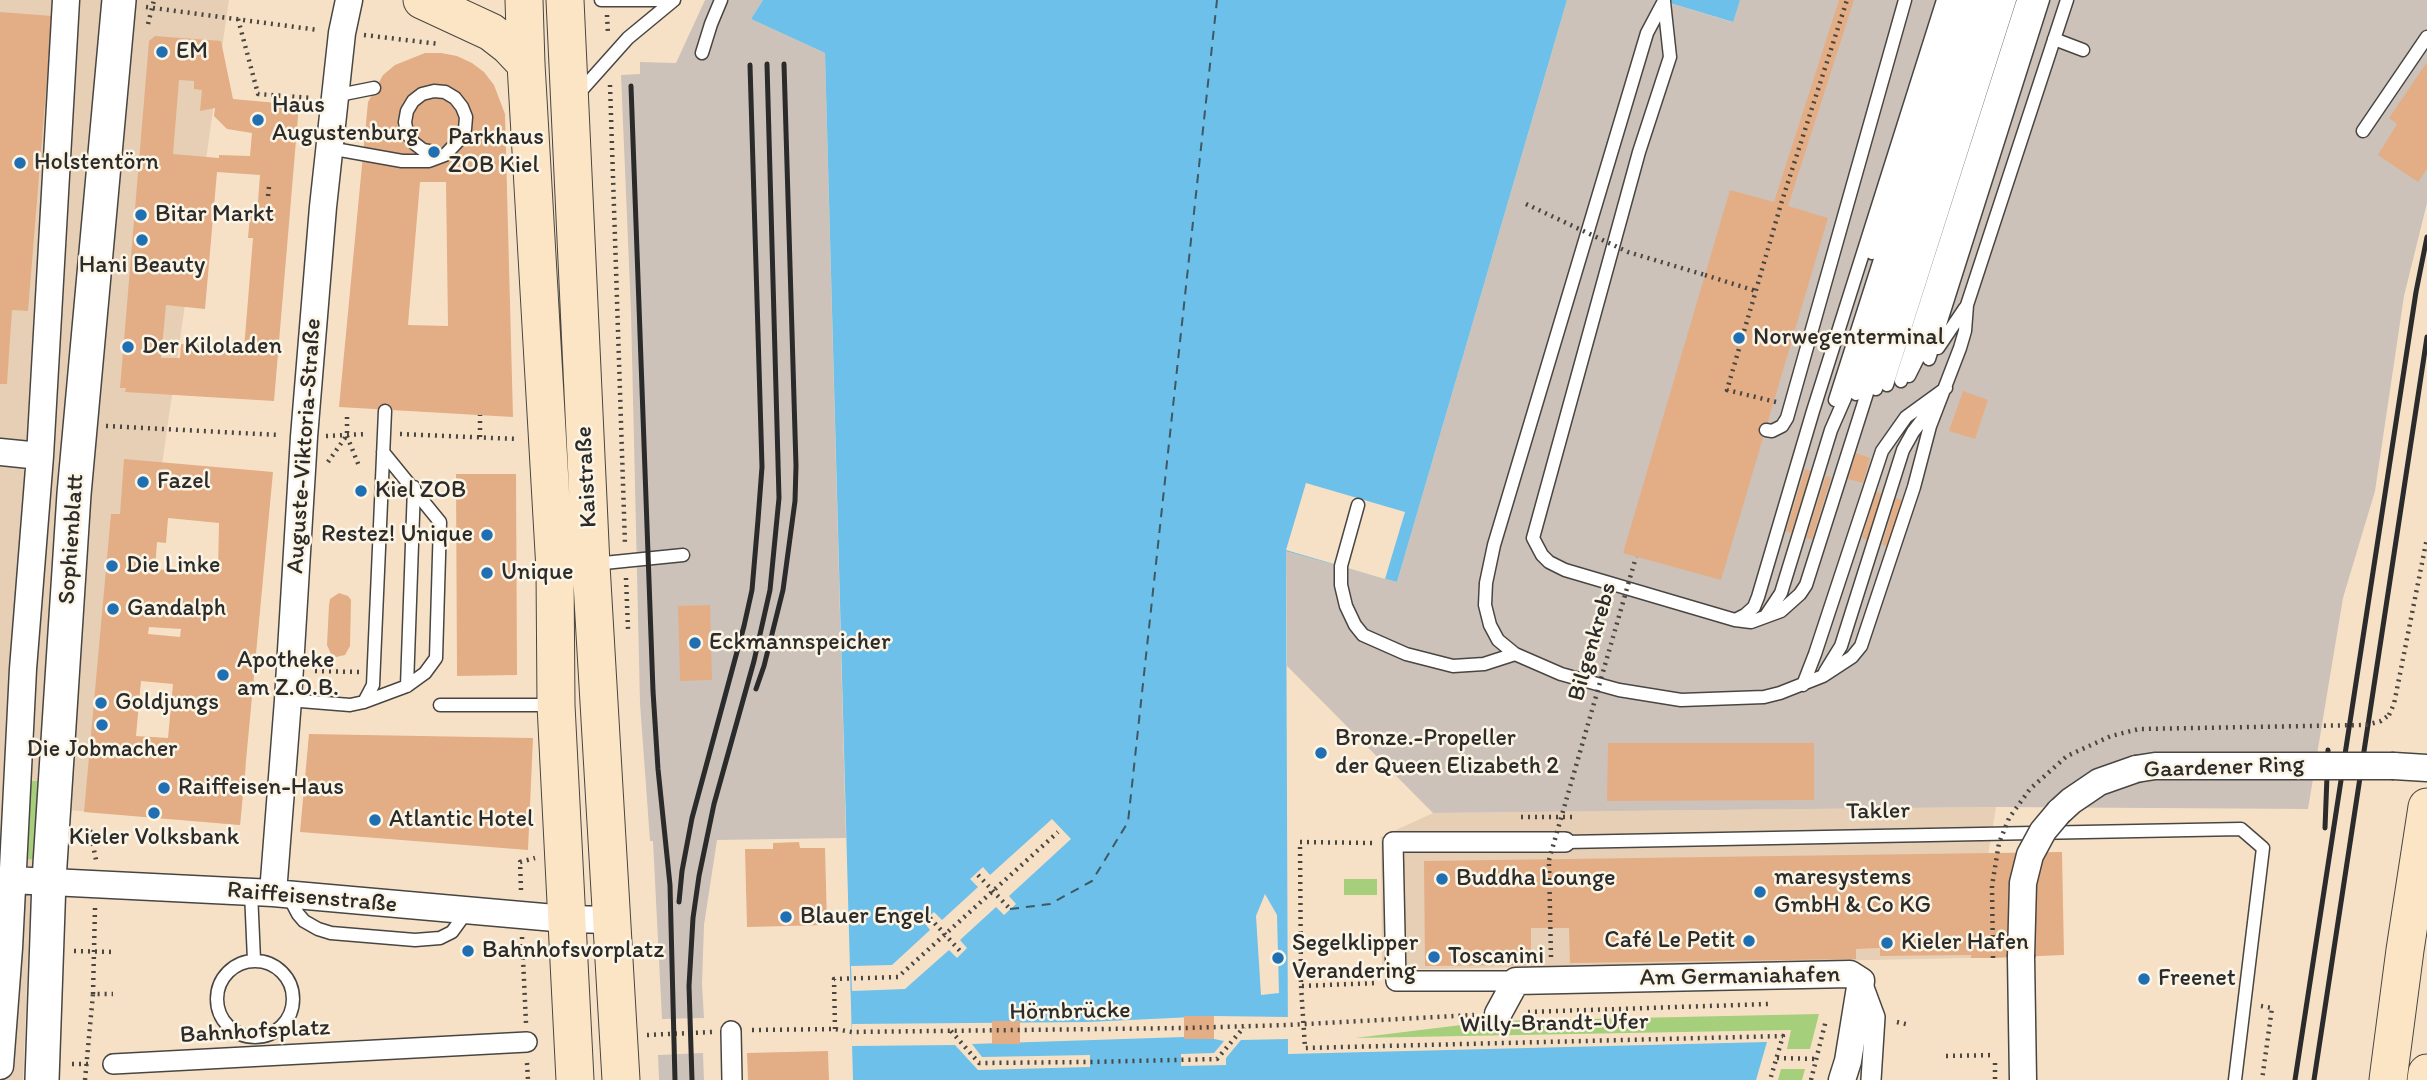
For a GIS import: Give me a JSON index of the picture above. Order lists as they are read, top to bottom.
{
  "streets": {
    "main road": ["Kaistraße"],
    "street": [
      "Auguste-Viktoria-Straße",
      "Sophienblatt",
      "Gaardener Ring",
      "Takler",
      "Raiffeisenstraße",
      "Am Germaniahafen",
      "Bahnhofsplatz"
    ],
    "path": ["Bilgenkrebs", "Hörnbrücke", "Willy-Brandt-Ufer"]
  },
  "crossings": [
    ["Auguste-Viktoria-Straße", "Raiffeisenstraße"],
    ["Kaistraße", "Raiffeisenstraße"],
    ["Sophienblatt", "Raiffeisenstraße"],
    ["Takler", "Am Germaniahafen"],
    ["Am Germaniahafen", "Hörnbrücke"],
    ["Am Germaniahafen", "Willy-Brandt-Ufer"]
  ],
  "places": [
    "EM",
    "Haus Augustenburg",
    "Parkhaus ZOB Kiel",
    "Holstentörn",
    "Bitar Markt",
    "Hani Beauty",
    "Norwegenterminal",
    "Der Kiloladen",
    "Fazel",
    "Kiel ZOB",
    "Restez! Unique",
    "Die Linke",
    "Unique",
    "Gandalph",
    "Eckmannspeicher",
    "Apotheke am Z.O.B.",
    "Goldjungs",
    "Die Jobmacher",
    "Bronze.-Propeller der Queen Elizabeth 2",
    "Raiffeisen-Haus",
    "Kieler Volksbank",
    "Atlantic Hotel",
    "Buddha Lounge",
    "maresystems GmbH & Co KG",
    "Blauer Engel",
    "Café Le Petit",
    "Kieler Hafen",
    "Bahnhofsvorplatz",
    "Toscanini",
    "Segelklipper Verandering",
    "Freenet"
  ]
}
